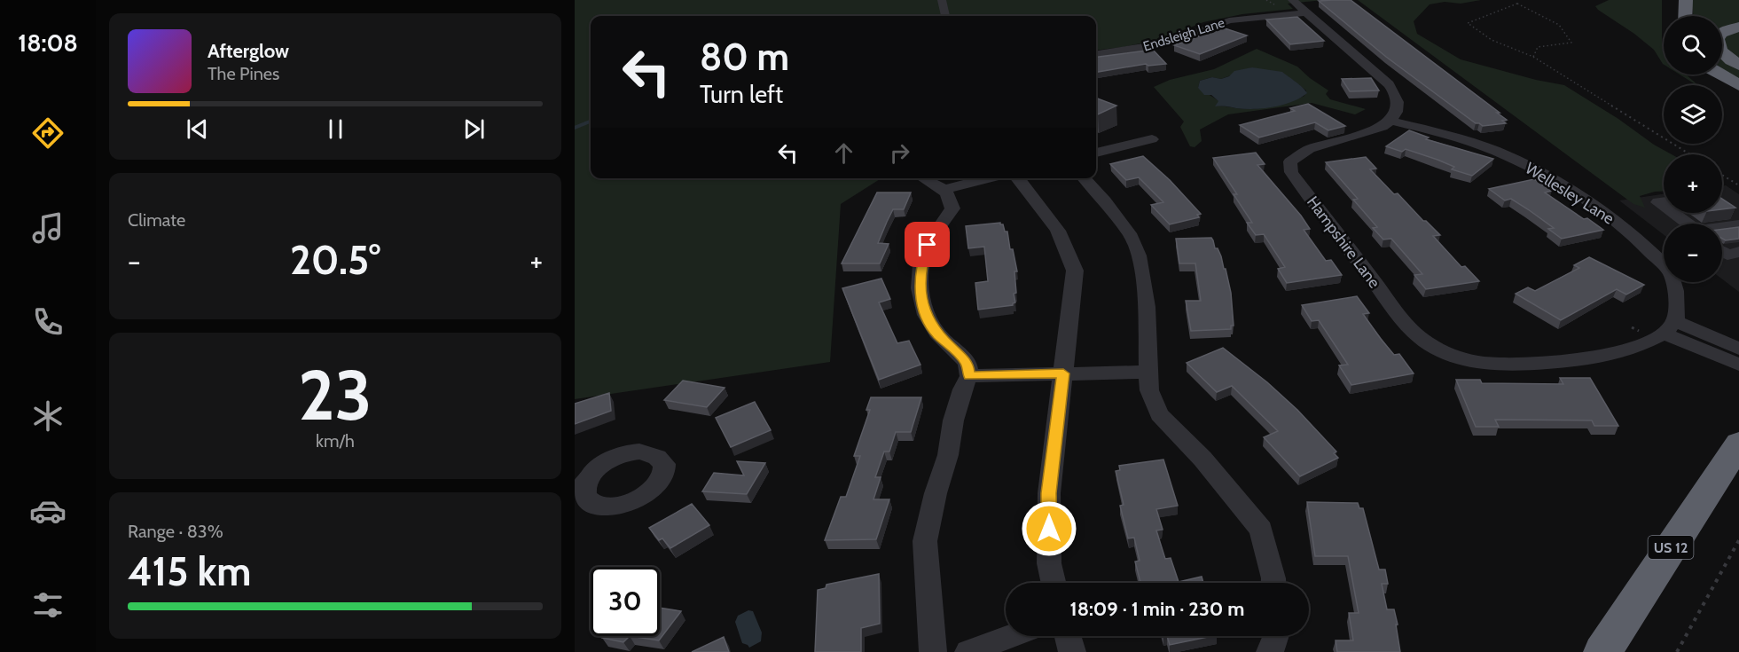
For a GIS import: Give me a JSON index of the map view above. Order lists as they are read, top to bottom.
{
  "streets": {
    "highway": ["US 12"],
    "street": ["Endsleigh Lane", "Wellesley Lane", "Hampshire Lane"]
  },
  "crossings": [
    ["Wellesley Lane", "Hampshire Lane"]
  ],
  "page": {
    "tabs": "18:08",
    "map_buttons": ["+", "−"],
    "turn": ["80 m", "Turn left"],
    "song": ["Afterglow", "The Pines"],
    "tile": [
      "Climate",
      ["23", "km/h"],
      ["Range · 83%", "415 km"]
    ],
    "heat": ["−", "20.5°", "+"],
    "limit": "30",
    "trip": "18:09 · 1 min · 230 m"
  }
}
